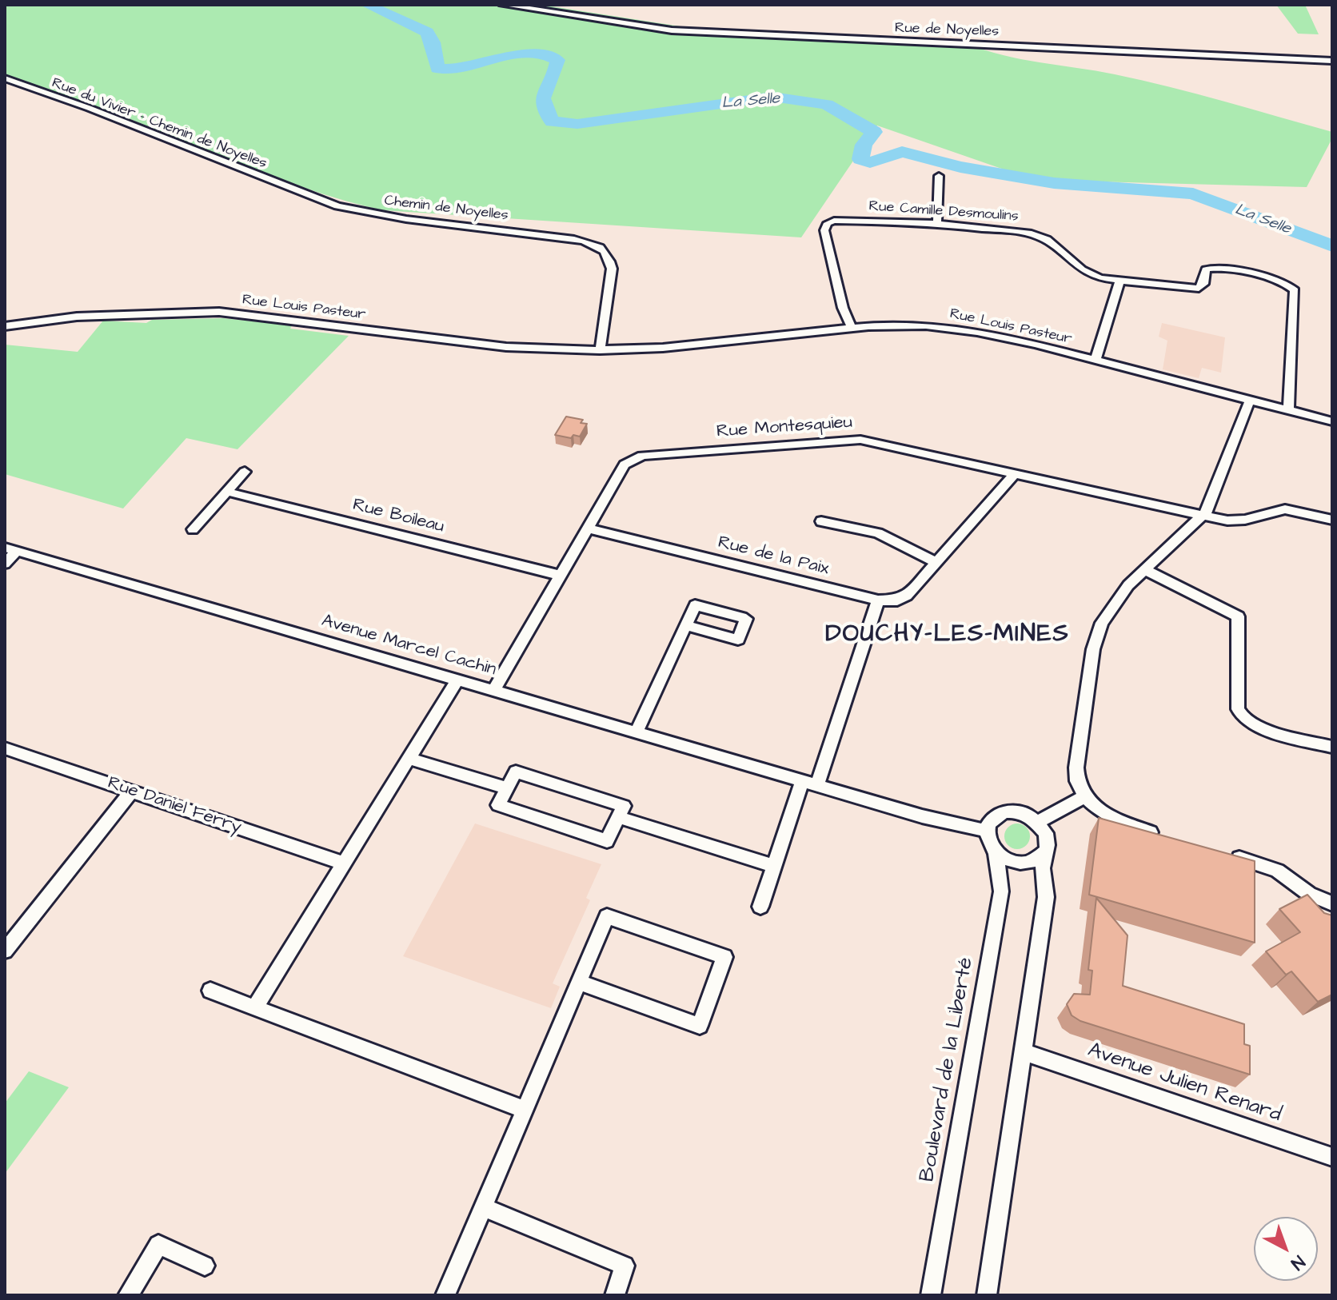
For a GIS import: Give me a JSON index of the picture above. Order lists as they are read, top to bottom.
{
  "streets": {
    "street": [
      "Rue de Noyelles",
      "Rue du Vivier - Chemin de Noyelles",
      "Chemin de Noyelles",
      "Rue Camille Desmoulins",
      "Rue Louis Pasteur",
      "Rue Montesquieu",
      "Rue Boileau",
      "Rue de la Paix",
      "Avenue Marcel Cachin",
      "Rue Daniel Ferry",
      "Boulevard de la Liberté",
      "Avenue Julien Renard"
    ]
  },
  "crossings": [
    ["Rue du Vivier - Chemin de Noyelles", "Chemin de Noyelles"],
    ["Chemin de Noyelles", "Rue Louis Pasteur"],
    ["Rue Camille Desmoulins", "Rue Louis Pasteur"],
    ["Rue Montesquieu", "Rue Boileau"],
    ["Rue Montesquieu", "Rue de la Paix"],
    ["Rue Montesquieu", "Avenue Marcel Cachin"],
    ["Avenue Marcel Cachin", "Boulevard de la Liberté"]
  ],
  "districts": ["DOUCHY-LES-MINES"],
  "water": ["La Selle"],
  "north": "bottom right"
}
